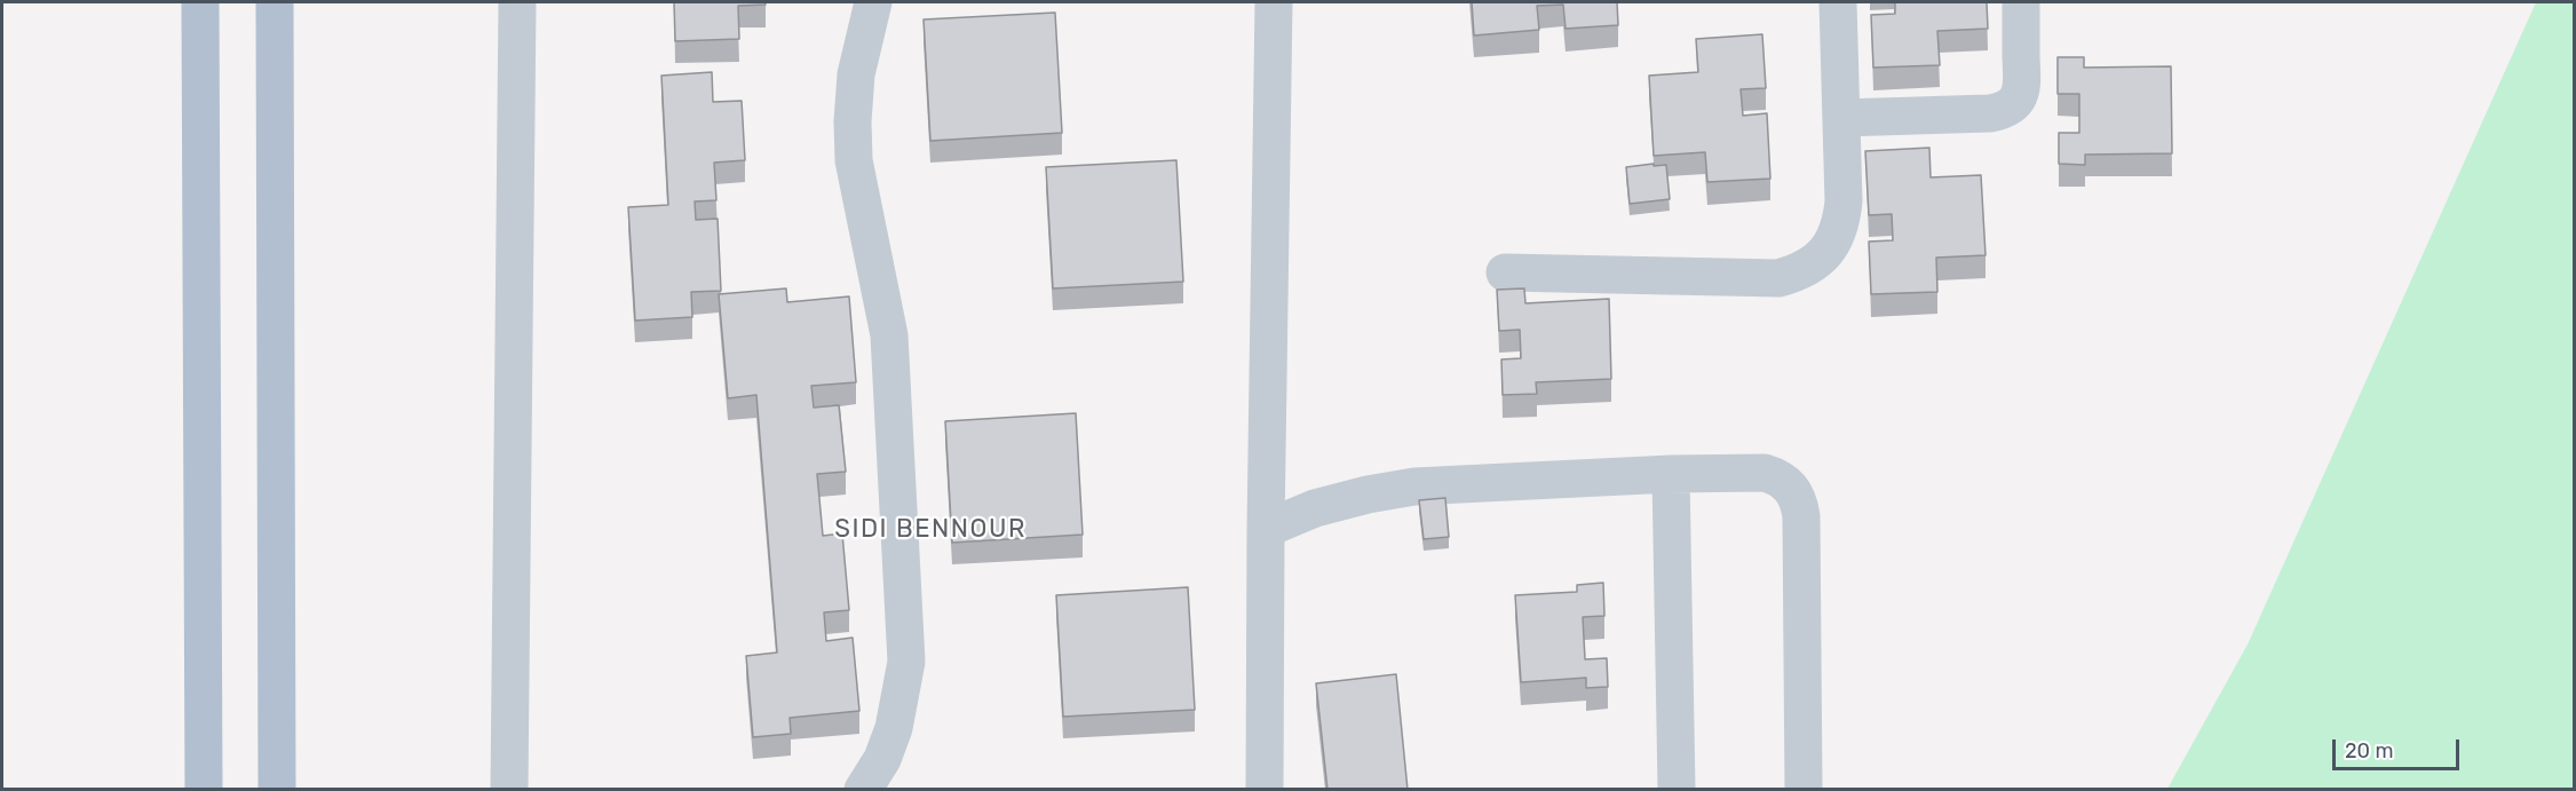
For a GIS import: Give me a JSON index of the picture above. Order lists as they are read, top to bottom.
{
  "districts": ["SIDI BENNOUR"],
  "scale_bar": "20 m"
}
